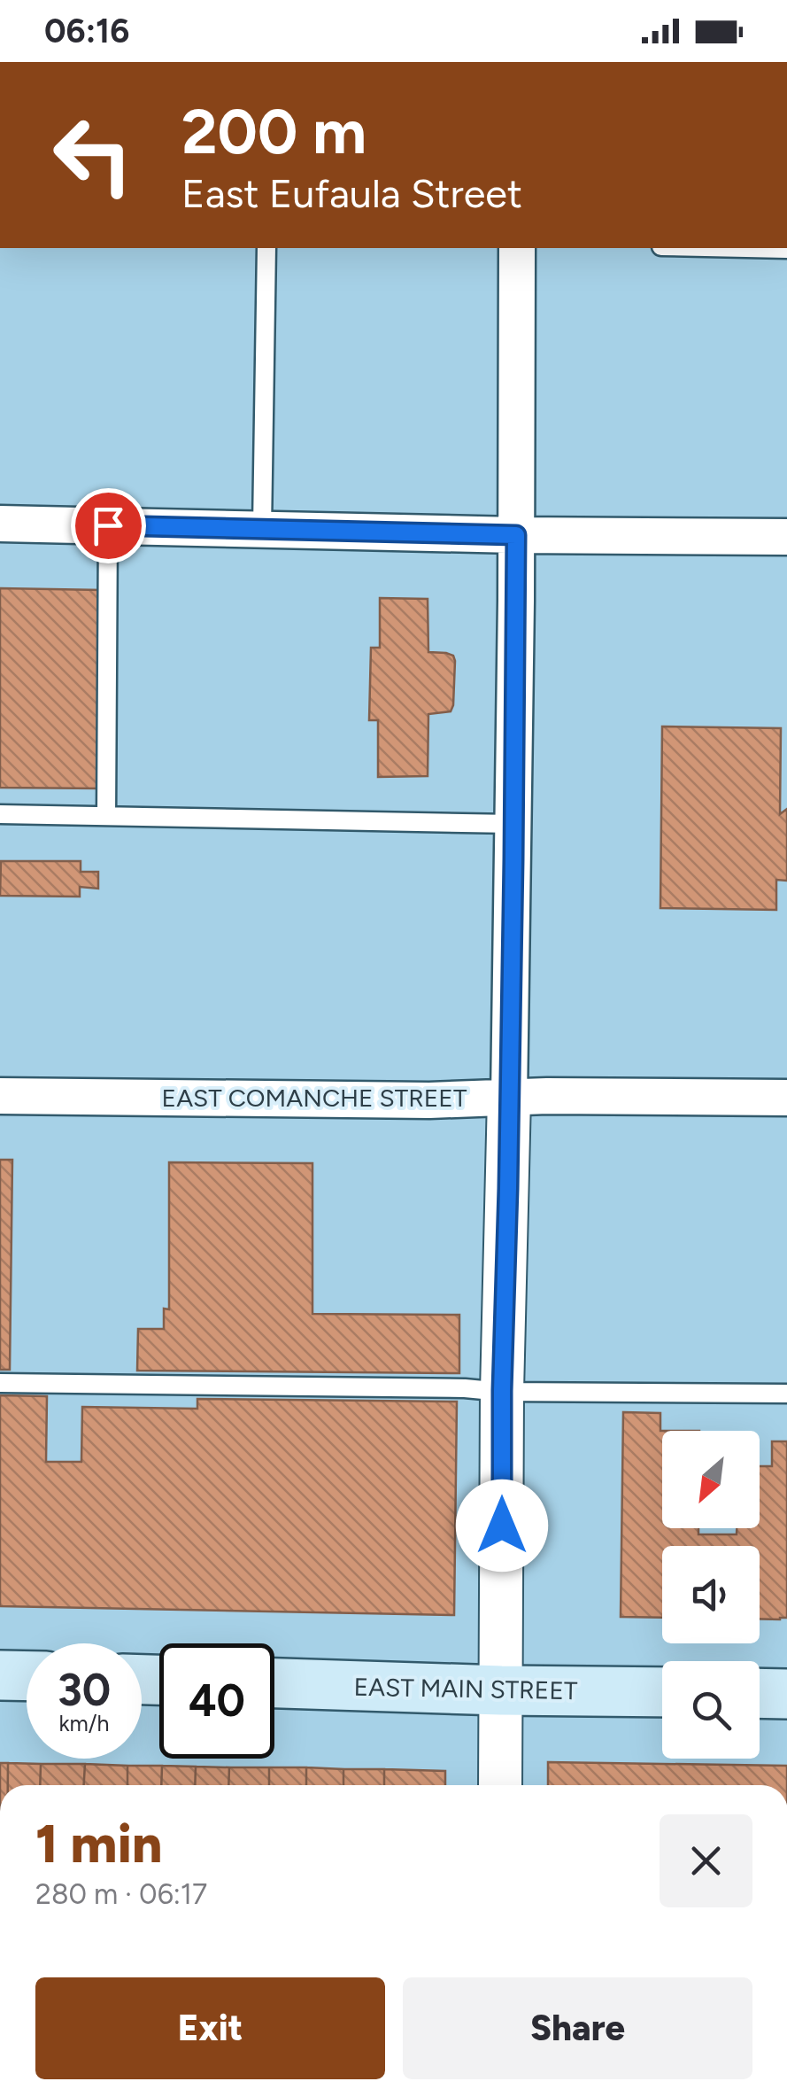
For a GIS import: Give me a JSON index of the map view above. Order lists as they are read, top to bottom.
{
  "streets": {
    "main road": ["EAST MAIN STREET"],
    "street": ["EAST COMANCHE STREET"]
  },
  "north": "bottom left",
  "page": {
    "status": "06:16",
    "turn": ["200 m", "East Eufaula Street"],
    "speed": "30 km/h",
    "limit": "40",
    "heading": ["1 min", "280 m · 06:17"],
    "buttons": ["Exit", "Share"]
  }
}
